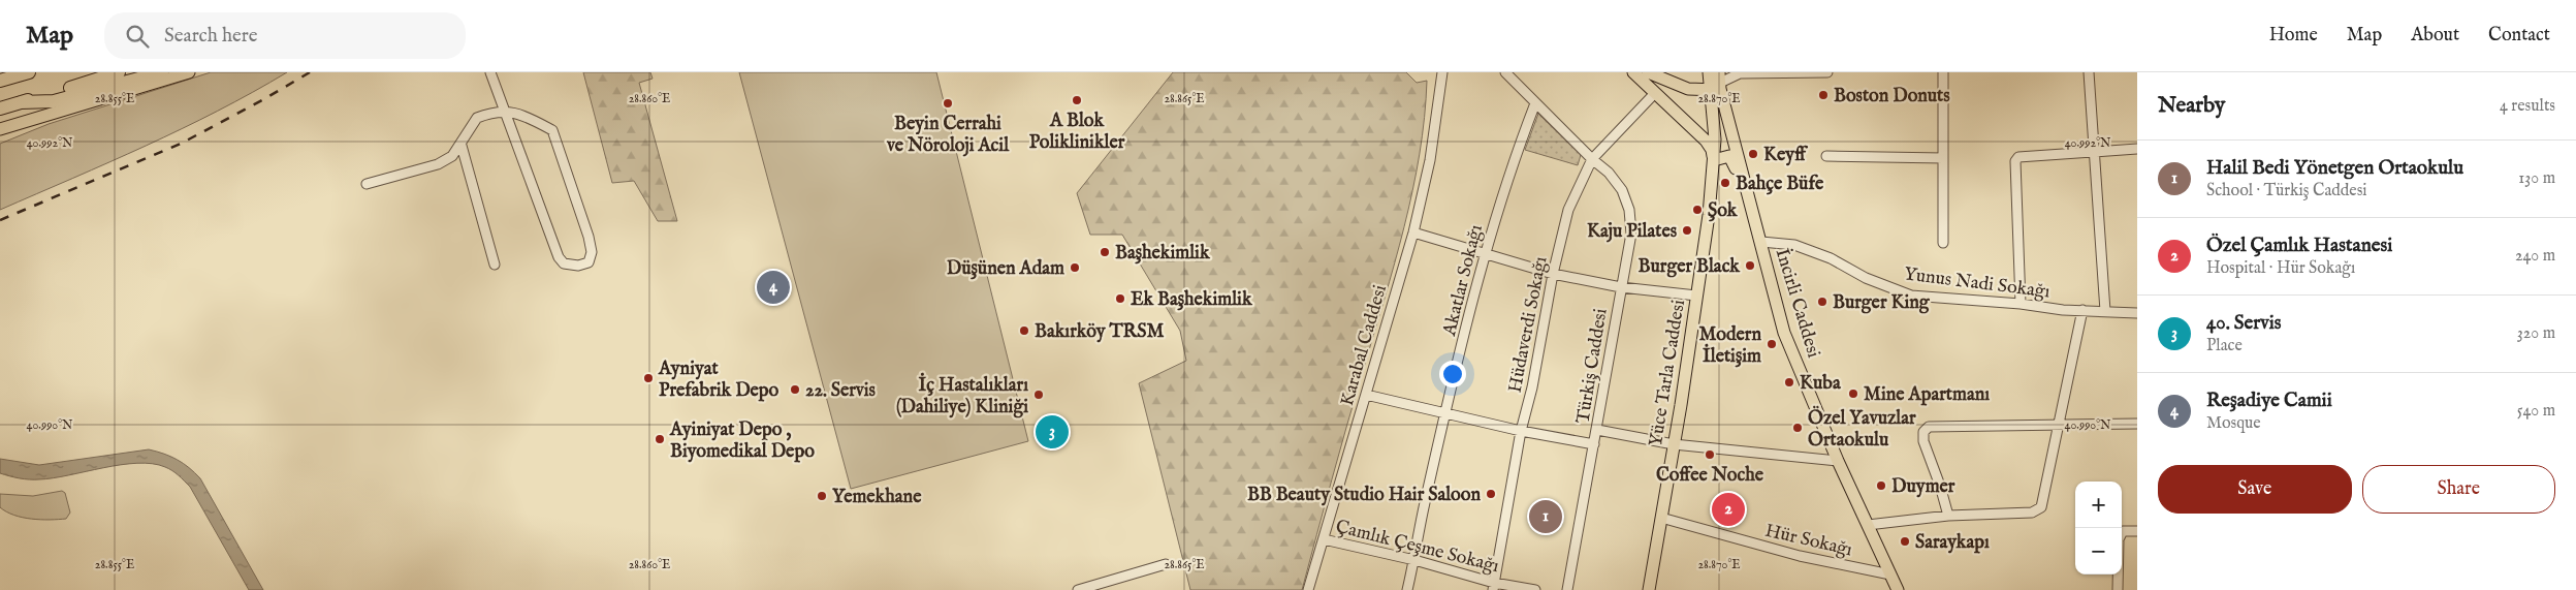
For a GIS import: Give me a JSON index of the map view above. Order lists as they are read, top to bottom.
{
  "streets": {
    "main road": ["İncirli Caddesi", "Yüce Tarla Caddesi"],
    "street": [
      "Akatlar Sokağı",
      "Yunus Nadi Sokağı",
      "Hüdaverdi Sokağı",
      "Karabal Caddesi",
      "Türkiş Caddesi",
      "Hür Sokağı",
      "Çamlık Çeşme Sokağı"
    ]
  },
  "crossings": [
    ["Akatlar Sokağı", "Türkiş Caddesi"],
    ["Akatlar Sokağı", "Çamlık Çeşme Sokağı"],
    ["Yunus Nadi Sokağı", "İncirli Caddesi"],
    ["İncirli Caddesi", "Hür Sokağı"],
    ["Hüdaverdi Sokağı", "Türkiş Caddesi"],
    ["Hüdaverdi Sokağı", "Çamlık Çeşme Sokağı"],
    ["Karabal Caddesi", "Çamlık Çeşme Sokağı"],
    ["Yüce Tarla Caddesi", "Hür Sokağı"]
  ],
  "places": [
    "Boston Donuts",
    "A Blok Poliklinikler",
    "Beyin Cerrahi ve Nöroloji Acil",
    "Keyff",
    "Bahçe Büfe",
    "Şok",
    "Kaju Pilates",
    "Başhekimlik",
    "Burger Black",
    "Düşünen Adam",
    "Ek Başhekimlik",
    "Burger King",
    "Bakırköy TRSM",
    "Modern İletişim",
    "Ayniyat Prefabrik Depo",
    "Kuba",
    "22. Servis",
    "Mine Apartmanı",
    "İç Hastalıkları (Dahiliye) Kliniği",
    "Özel Yavuzlar Ortaokulu",
    "Ayiniyat Depo , Biyomedikal Depo",
    "Coffee Noche",
    "Duymer",
    "BB Beauty Studio Hair Saloon",
    "Yemekhane",
    "Saraykapı"
  ],
  "page": {
    "header": "Map",
    "search": "Search here",
    "nav": [
      "Home",
      "Map",
      "About",
      "Contact"
    ],
    "heading": ["Nearby", "4 results"],
    "list": [
      {
        "mark": "1",
        "name": "Halil Bedi Yönetgen Ortaokulu",
        "note": "School · Türkiş Caddesi",
        "value": "130 m"
      },
      {
        "mark": "2",
        "name": "Özel Çamlık Hastanesi",
        "note": "Hospital · Hür Sokağı",
        "value": "240 m"
      },
      {
        "mark": "3",
        "name": "40. Servis",
        "note": "Place",
        "value": "320 m"
      },
      {
        "mark": "4",
        "name": "Reşadiye Camii",
        "note": "Mosque",
        "value": "540 m"
      }
    ],
    "pins": [
      "4",
      "3",
      "2",
      "1"
    ],
    "buttons": ["Save", "Share"],
    "map_buttons": ["+", "−"]
  },
  "coordinates": [
    "28.855°E",
    "28.860°E",
    "28.865°E",
    "28.870°E",
    "40.992°N",
    "40.990°N"
  ]
}
